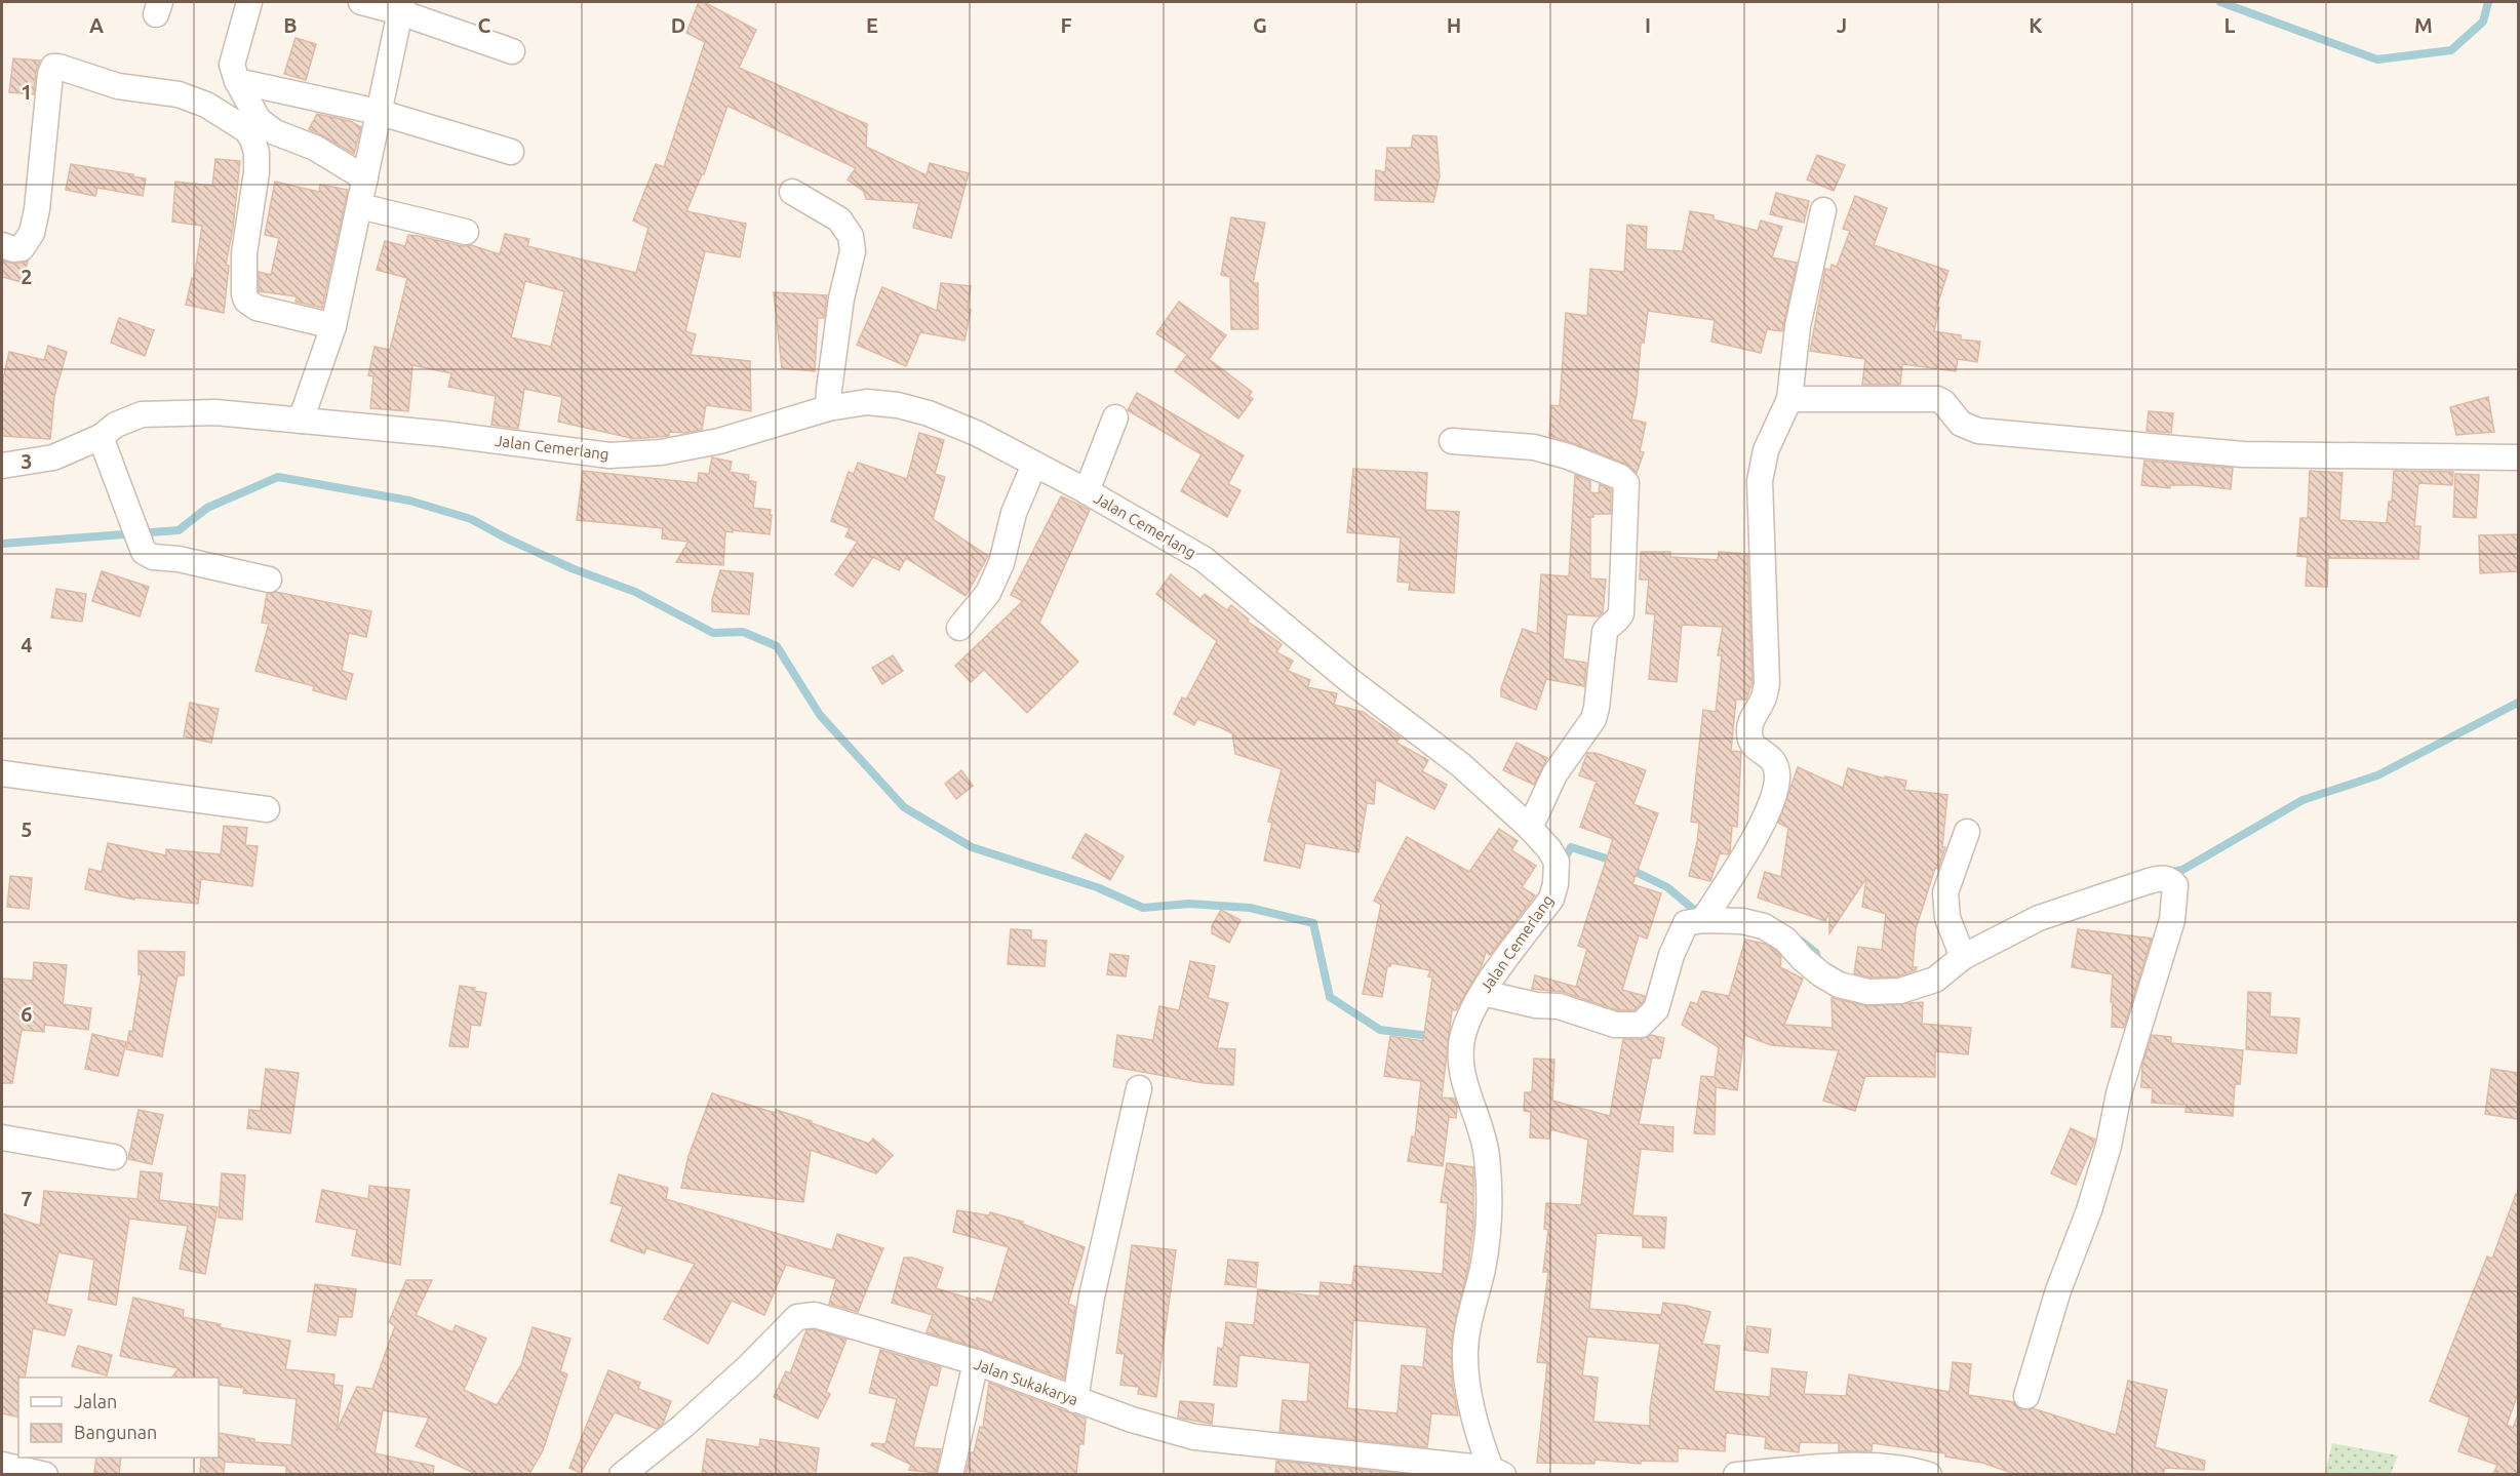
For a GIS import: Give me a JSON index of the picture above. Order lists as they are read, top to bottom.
{
  "streets": {
    "street": ["Jalan Cemerlang", "Jalan Sukakarya"]
  },
  "crossings": [
    ["Jalan Cemerlang", "Jalan Sukakarya"]
  ],
  "legend": ["Jalan", "Bangunan"],
  "grid": {
    "columns": [
      "A",
      "B",
      "C",
      "D",
      "E",
      "F",
      "G",
      "H",
      "I",
      "J",
      "K",
      "L",
      "M"
    ],
    "rows": [
      "1",
      "2",
      "3",
      "4",
      "5",
      "6",
      "7"
    ]
  }
}
